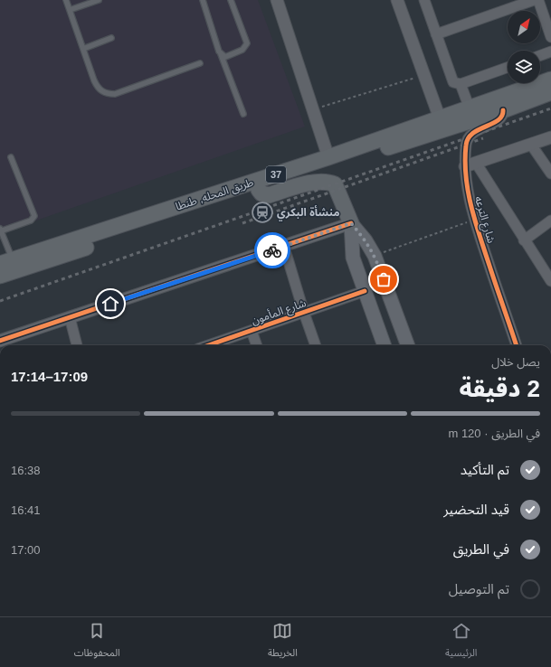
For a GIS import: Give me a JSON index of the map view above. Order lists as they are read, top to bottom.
{
  "streets": {
    "main road": ["37", "طريق المحله, طنطا"],
    "street": ["شارع الترعه", "شارع المأمون"]
  },
  "crossings": [
    ["طريق المحله, طنطا", "شارع الترعه"]
  ],
  "places": {
    "station": ["منشأة البكري"]
  },
  "north": "top right",
  "page": {
    "heading": ["2 دقيقة", "يصل خلال", "17:09–17:14"],
    "bar": "في الطريق · 120 m",
    "list": [
      ["تم التأكيد", "16:38"],
      ["قيد التحضير", "16:41"],
      ["في الطريق", "17:00"],
      "تم التوصيل"
    ],
    "tabs": ["الرئيسية", "الخريطة", "المحفوظات"]
  }
}
